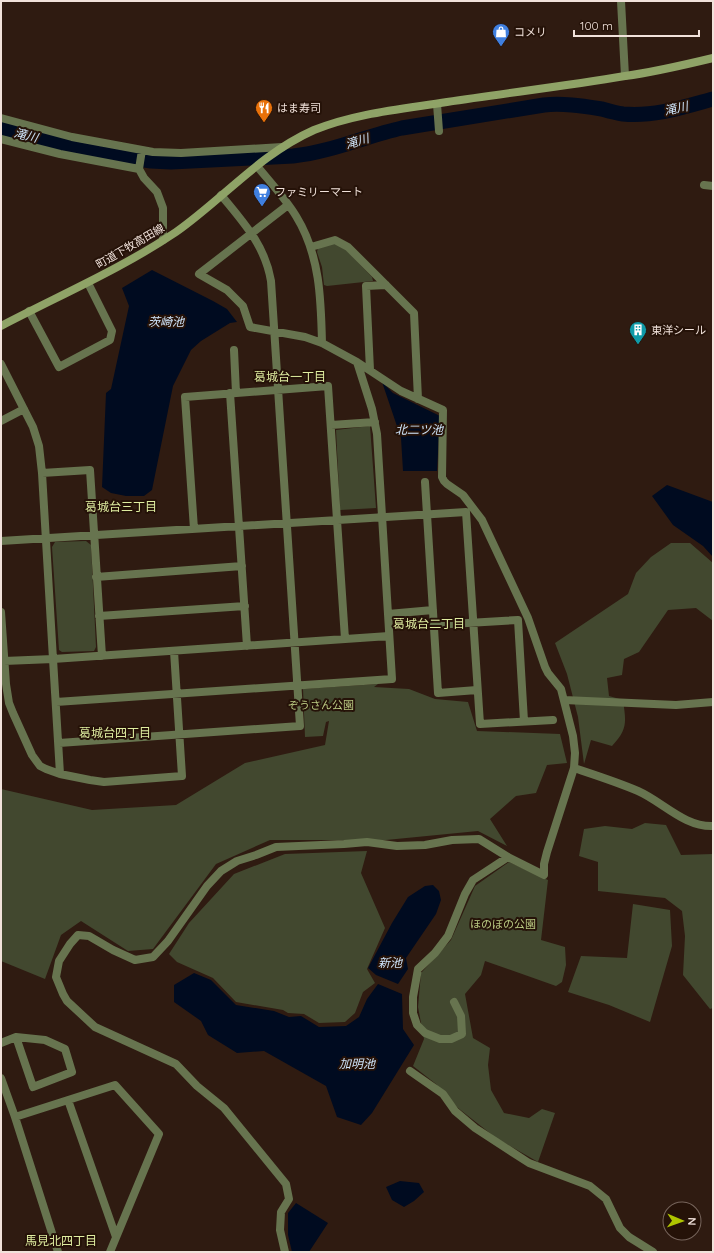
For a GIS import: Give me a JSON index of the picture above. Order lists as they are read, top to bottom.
{
  "streets": {
    "street": ["町道下牧高田線"]
  },
  "districts": [
    "葛城台一丁目",
    "葛城台三丁目",
    "葛城台二丁目",
    "葛城台四丁目",
    "馬見北四丁目"
  ],
  "water": [
    "滝川",
    "茨崎池",
    "北二ツ池",
    "新池",
    "加明池"
  ],
  "parks": ["ぞうさん公園", "ほのぼの公園"],
  "places": {
    "shop": ["コメリ"],
    "restaurant": ["はま寿司"],
    "supermarket": ["ファミリーマート"],
    "building": ["東洋シール"]
  },
  "scale_bar": "100 m",
  "north": "right"
}
